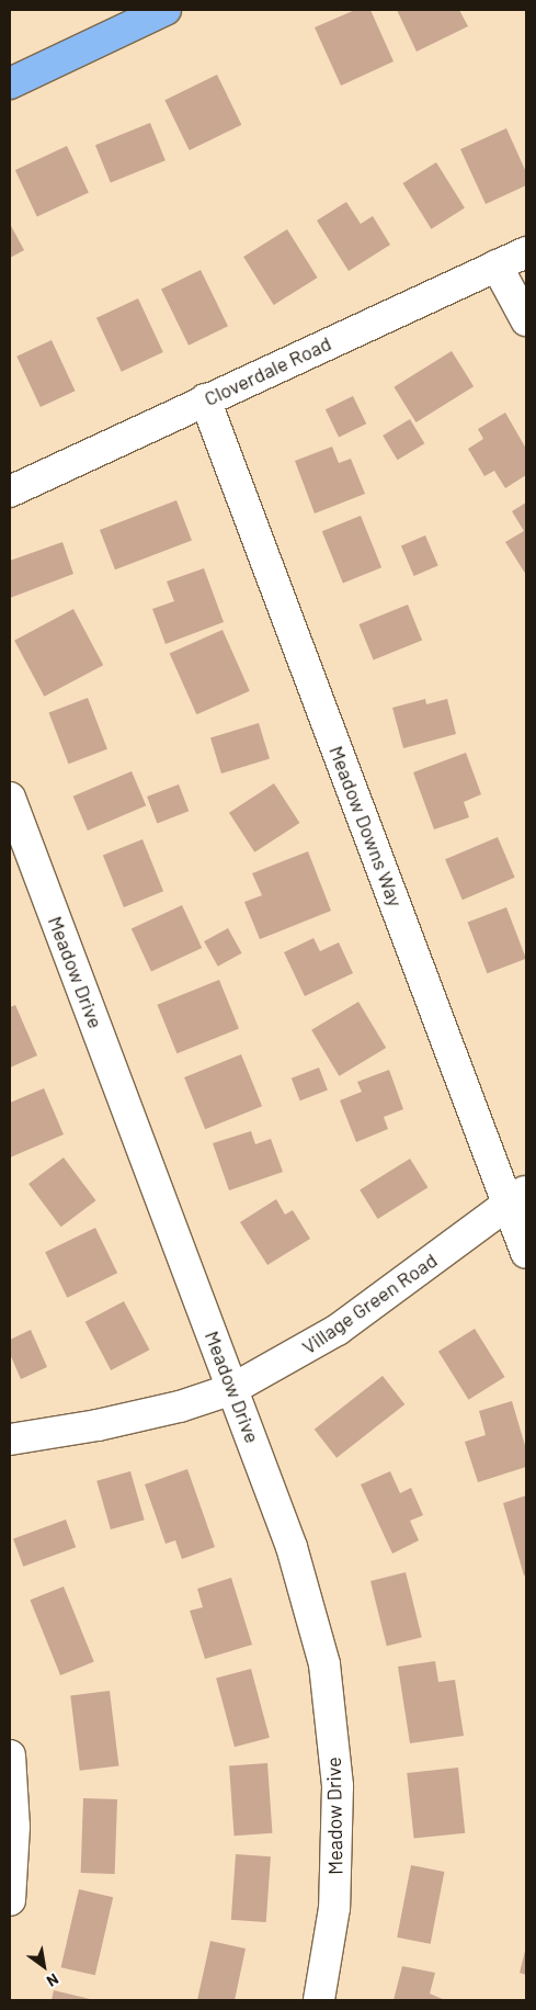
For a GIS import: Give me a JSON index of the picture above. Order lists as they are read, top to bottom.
{
  "streets": {
    "street": [
      "Cloverdale Road",
      "Meadow Downs Way",
      "Meadow Drive",
      "Village Green Road"
    ]
  },
  "crossings": [
    ["Cloverdale Road", "Meadow Downs Way"],
    ["Meadow Downs Way", "Village Green Road"],
    ["Meadow Drive", "Village Green Road"]
  ],
  "north": "bottom right"
}
